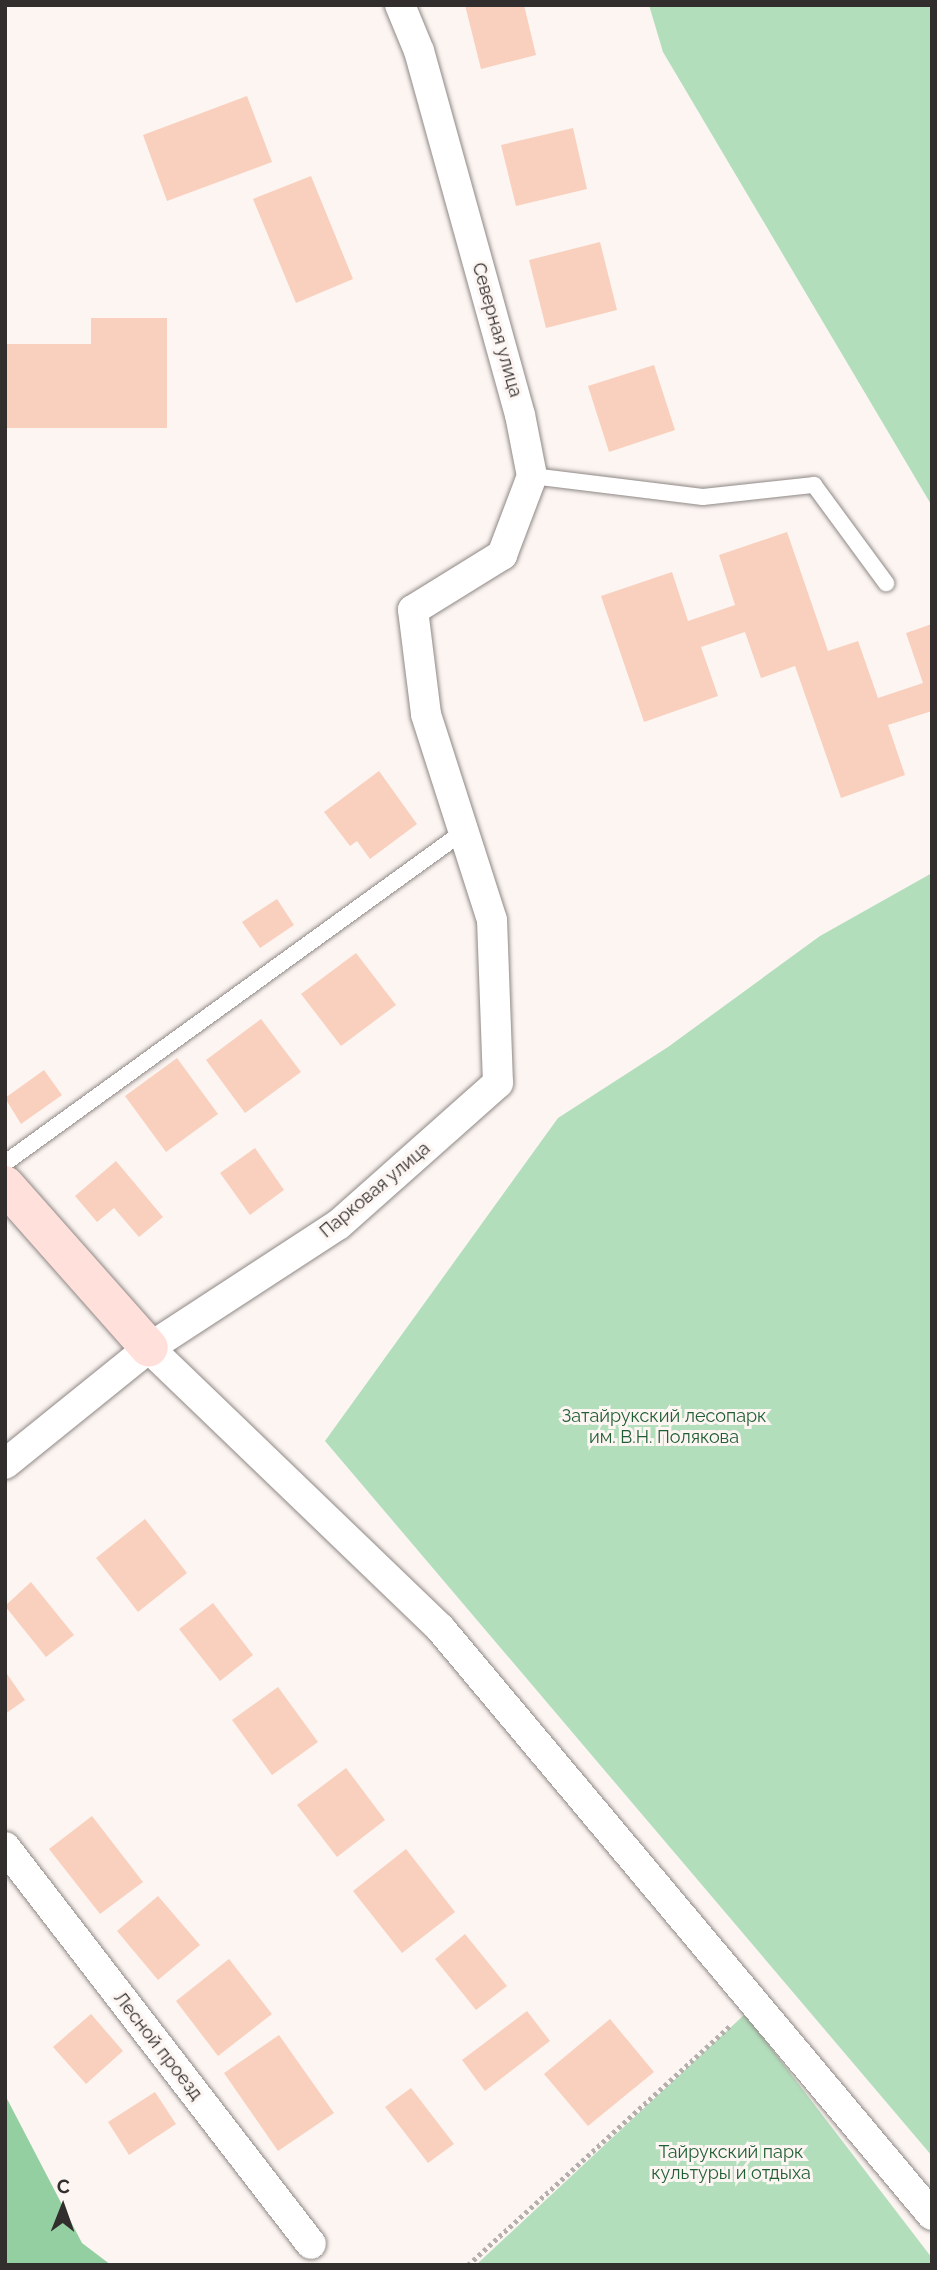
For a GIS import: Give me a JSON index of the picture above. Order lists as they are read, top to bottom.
{
  "streets": {
    "street": ["Северная улица", "Парковая улица", "Лесной проезд"]
  },
  "crossings": [
    ["Северная улица", "Парковая улица"]
  ],
  "parks": ["Затайрукский лесопарк им. В.Н. Полякова", "Тайрукский парк культуры и отдыха"],
  "north": "top"
}
